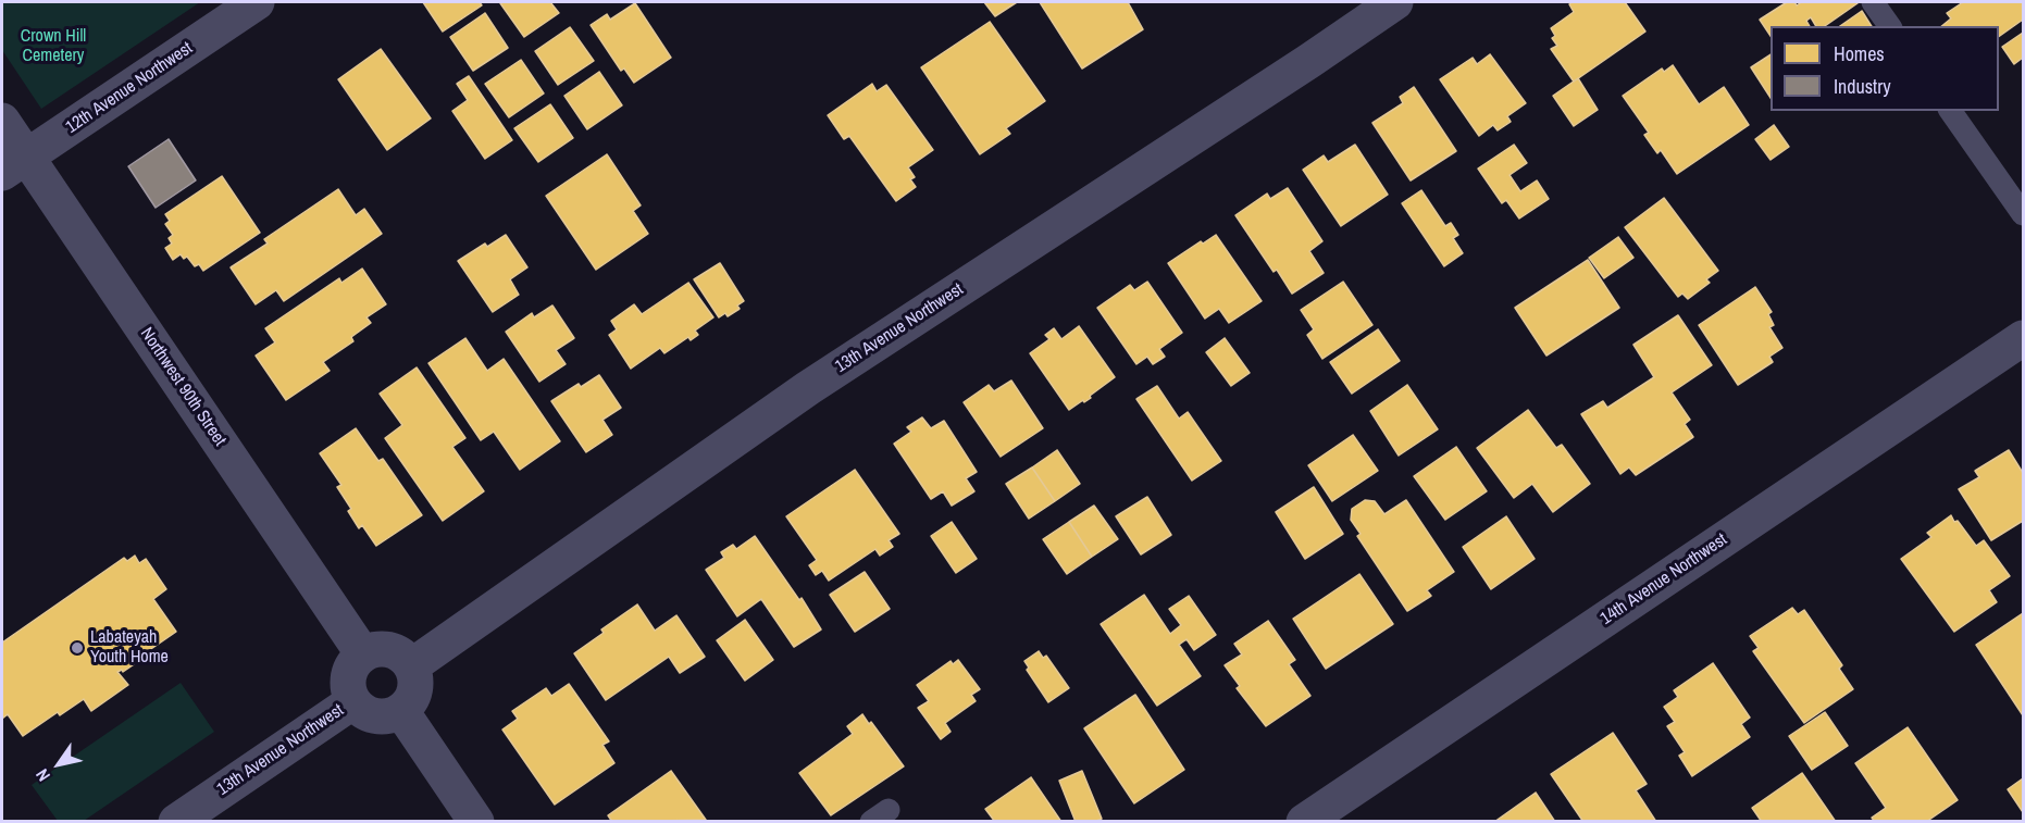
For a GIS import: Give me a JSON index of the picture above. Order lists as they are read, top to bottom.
{
  "streets": {
    "street": [
      "12th Avenue Northwest",
      "13th Avenue Northwest",
      "Northwest 90th Street",
      "14th Avenue Northwest"
    ]
  },
  "crossings": [
    ["12th Avenue Northwest", "Northwest 90th Street"],
    ["13th Avenue Northwest", "Northwest 90th Street"]
  ],
  "parks": ["Crown Hill Cemetery"],
  "places": ["Labateyah Youth Home"],
  "legend": ["Homes", "Industry"],
  "north": "bottom left"
}
